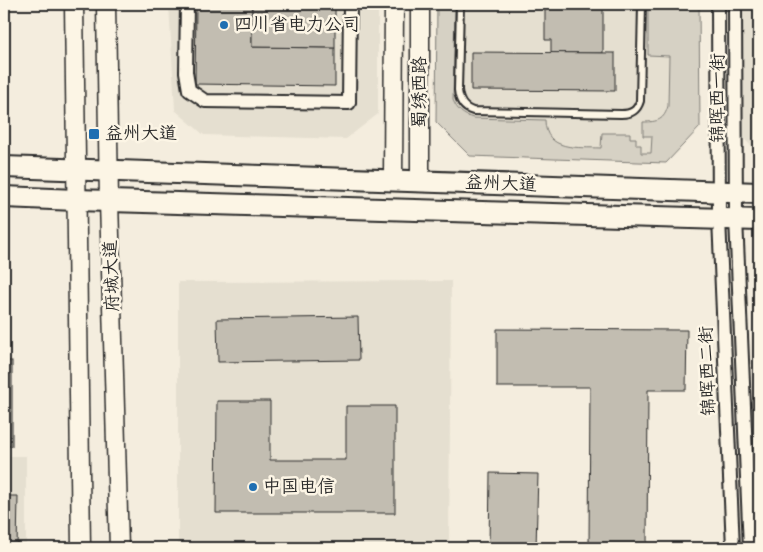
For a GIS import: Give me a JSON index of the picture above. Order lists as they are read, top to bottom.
{
  "streets": {
    "main road": ["蜀绣西路", "益州大道", "府城大道"],
    "street": ["锦晖西一街", "锦晖西二街"]
  },
  "crossings": [
    ["蜀绣西路", "益州大道"],
    ["锦晖西一街", "益州大道"],
    ["锦晖西一街", "锦晖西二街"],
    ["益州大道", "府城大道"],
    ["益州大道", "锦晖西二街"]
  ],
  "places": {
    "other": ["四川省电力公司", "中国电信"],
    "transit": ["益州大道"]
  }
}
